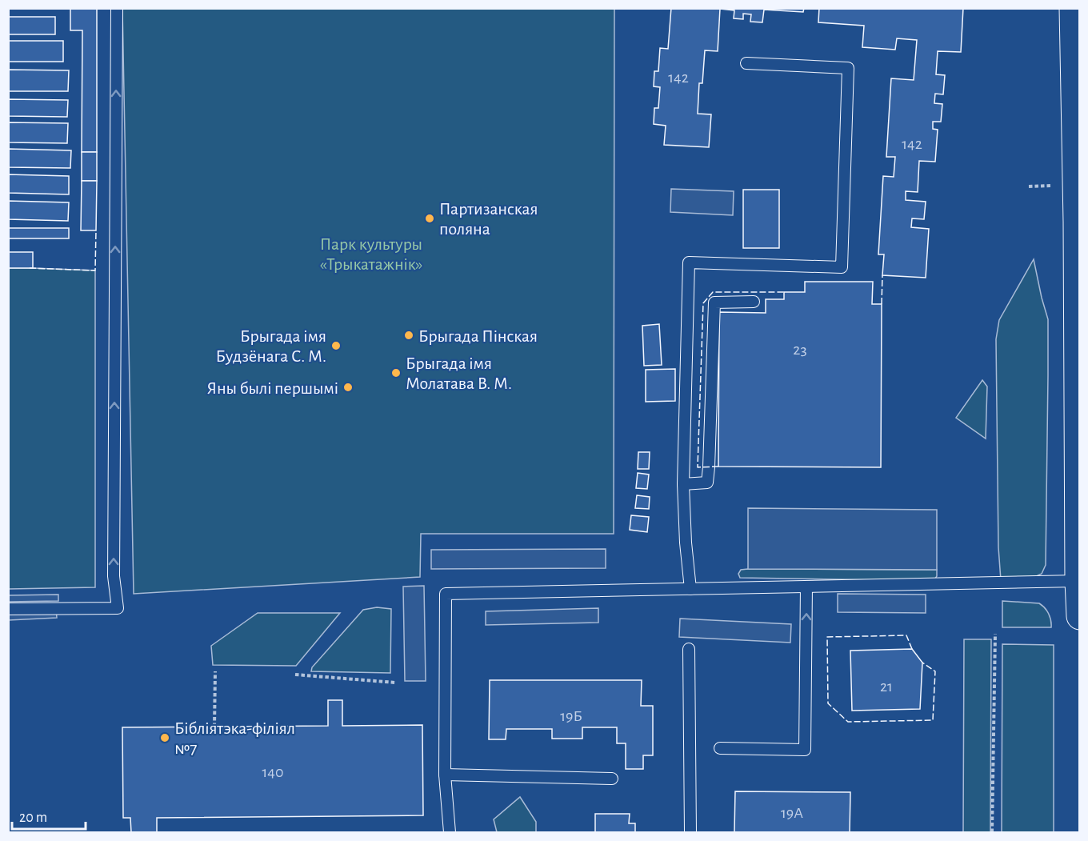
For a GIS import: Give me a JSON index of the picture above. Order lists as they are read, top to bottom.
{
  "parks": ["Парк культуры «Трыкатажнік»"],
  "places": [
    "Партизанская поляна",
    "Брыгада Пінская",
    "Брыгада імя Будзёнага С. М.",
    "Брыгада імя Молатава В. М.",
    "Яны былі першымі",
    "Бібліятэка-філіял №7"
  ],
  "house_numbers": [
    "142",
    "142",
    "23",
    "21",
    "19Б",
    "140",
    "19А"
  ],
  "scale_bar": "20 m"
}
